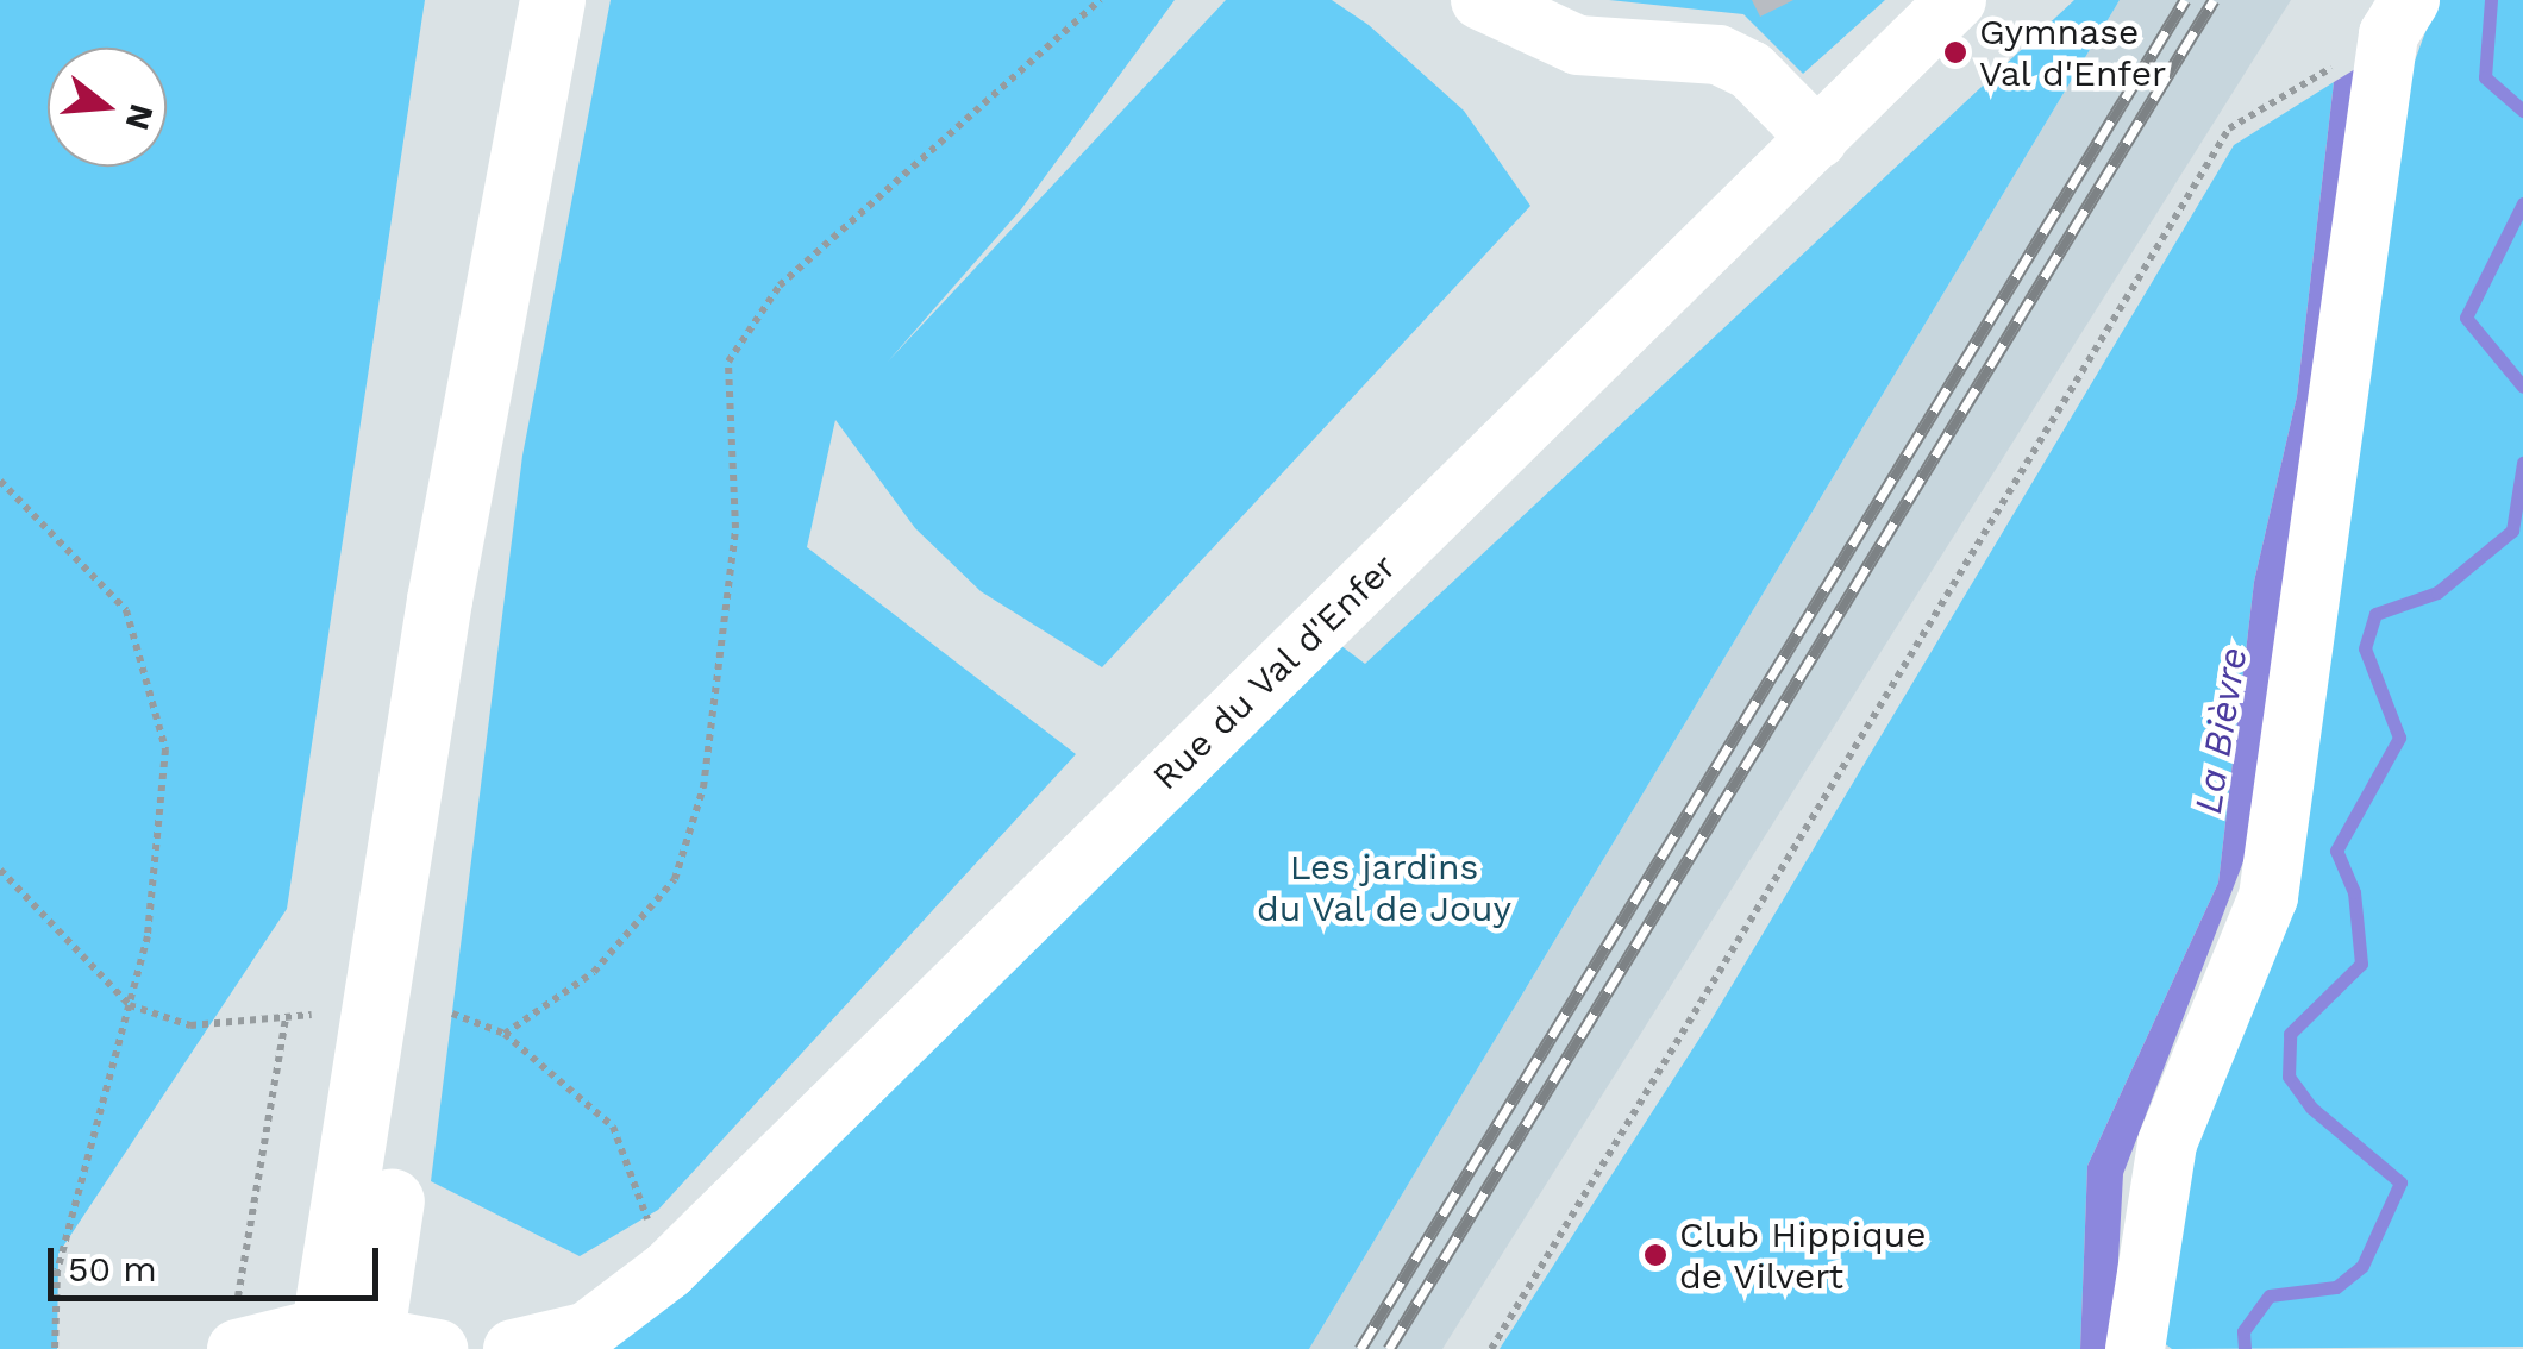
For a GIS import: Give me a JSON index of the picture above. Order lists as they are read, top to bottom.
{
  "streets": {
    "street": ["Rue du Val d'Enfer"]
  },
  "water": ["La Bièvre"],
  "parks": ["Les jardins du Val de Jouy"],
  "places": ["Gymnase Val d'Enfer", "Club Hippique de Vilvert"],
  "scale_bar": "50 m",
  "north": "right"
}
